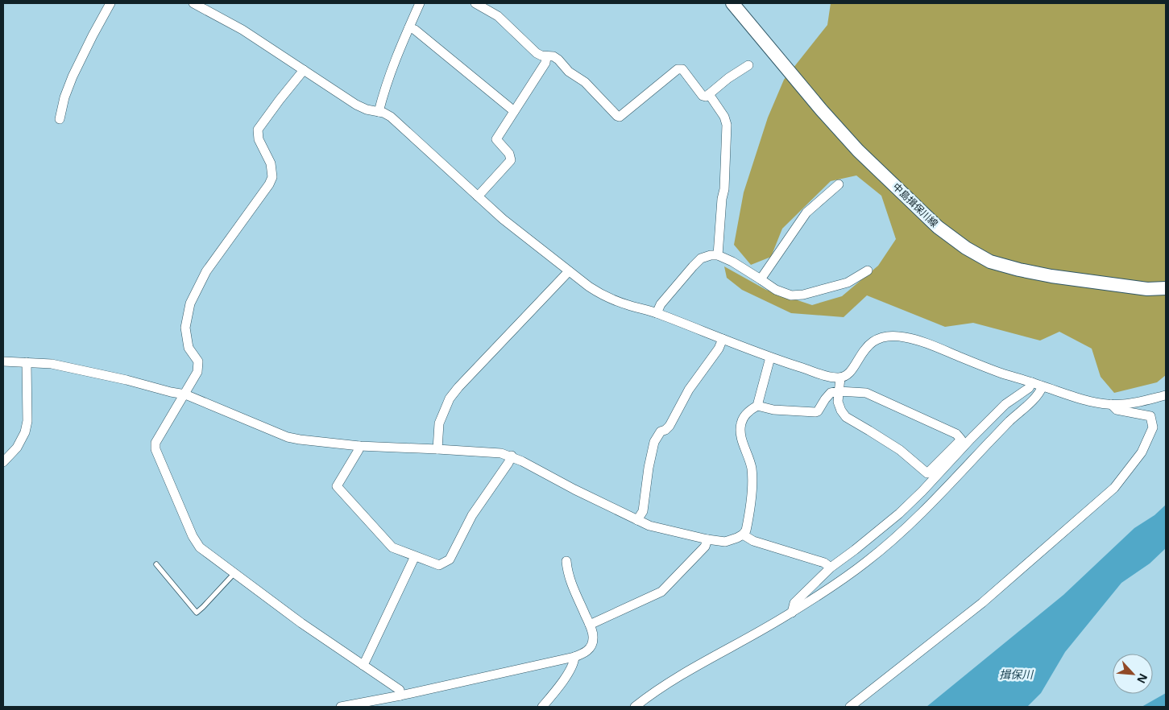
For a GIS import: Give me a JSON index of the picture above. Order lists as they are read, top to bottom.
{
  "streets": {
    "main road": ["中島揖保川線"]
  },
  "water": ["揖保川"],
  "north": "bottom right"
}
